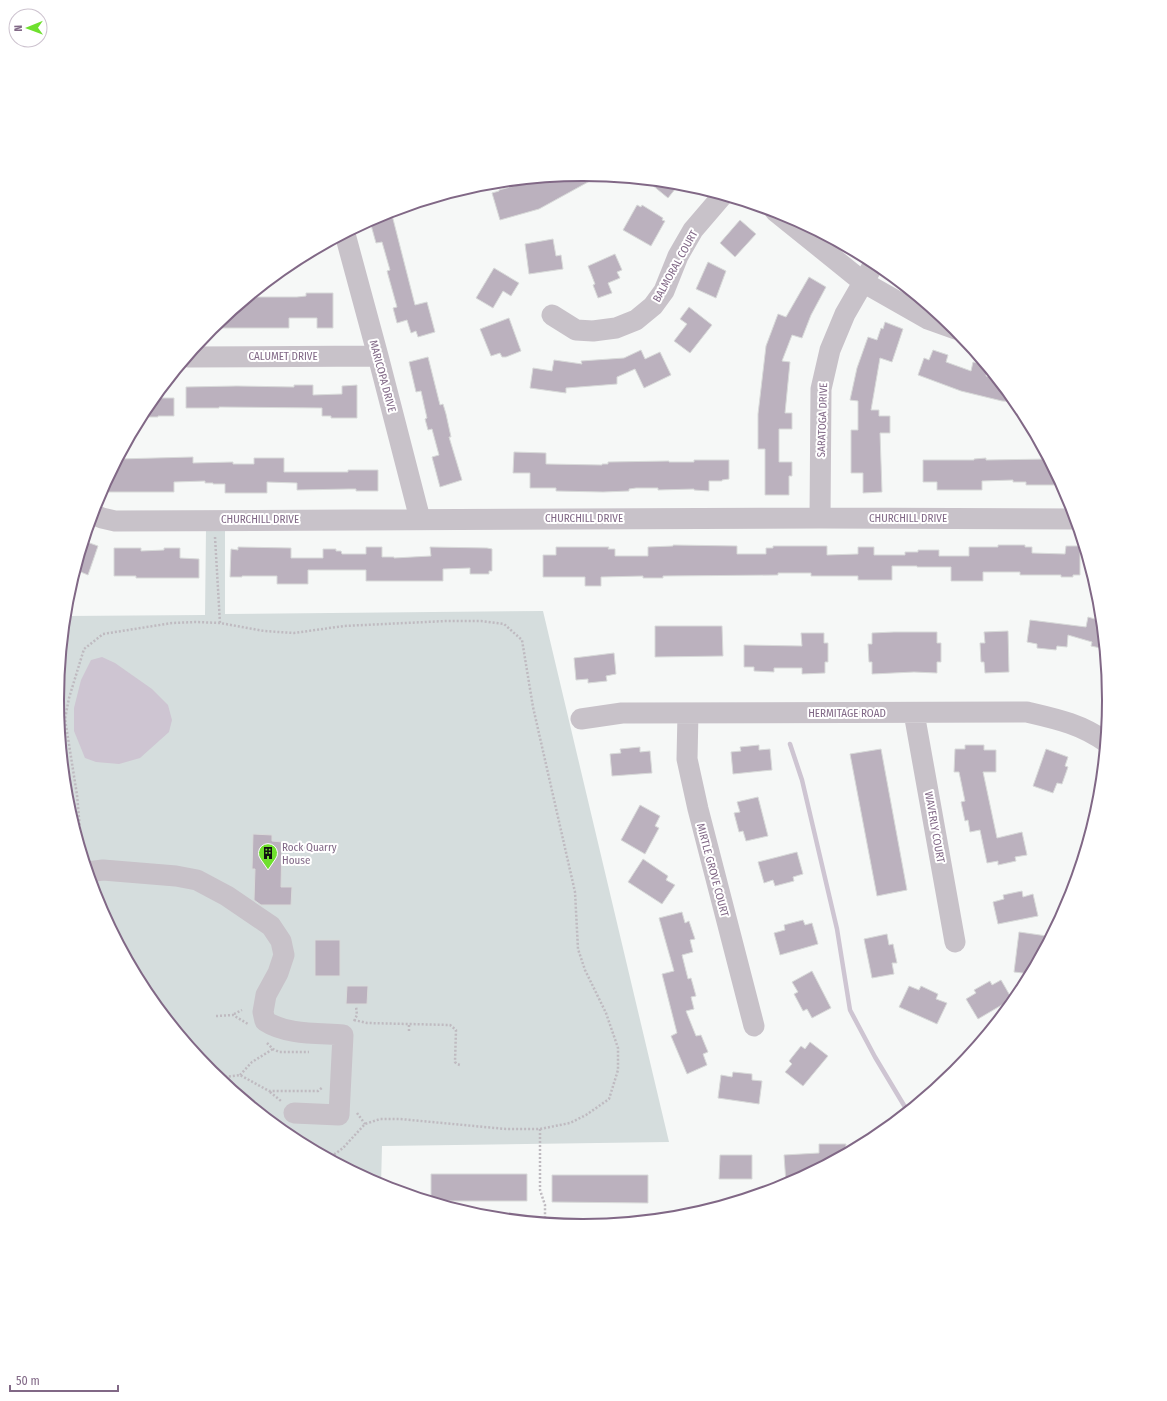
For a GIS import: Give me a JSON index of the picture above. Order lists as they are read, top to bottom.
{
  "streets": {
    "street": [
      "BALMORAL COURT",
      "CALUMET DRIVE",
      "MARICOPA DRIVE",
      "SARATOGA DRIVE",
      "CHURCHILL DRIVE",
      "HERMITAGE ROAD",
      "WAVERLY COURT",
      "MIRTLE GROVE COURT"
    ]
  },
  "crossings": [
    ["CALUMET DRIVE", "MARICOPA DRIVE"],
    ["MARICOPA DRIVE", "CHURCHILL DRIVE"],
    ["SARATOGA DRIVE", "CHURCHILL DRIVE"],
    ["HERMITAGE ROAD", "WAVERLY COURT"],
    ["HERMITAGE ROAD", "MIRTLE GROVE COURT"]
  ],
  "places": {
    "building": ["Rock Quarry House"]
  },
  "scale_bar": "50 m",
  "north": "left"
}
